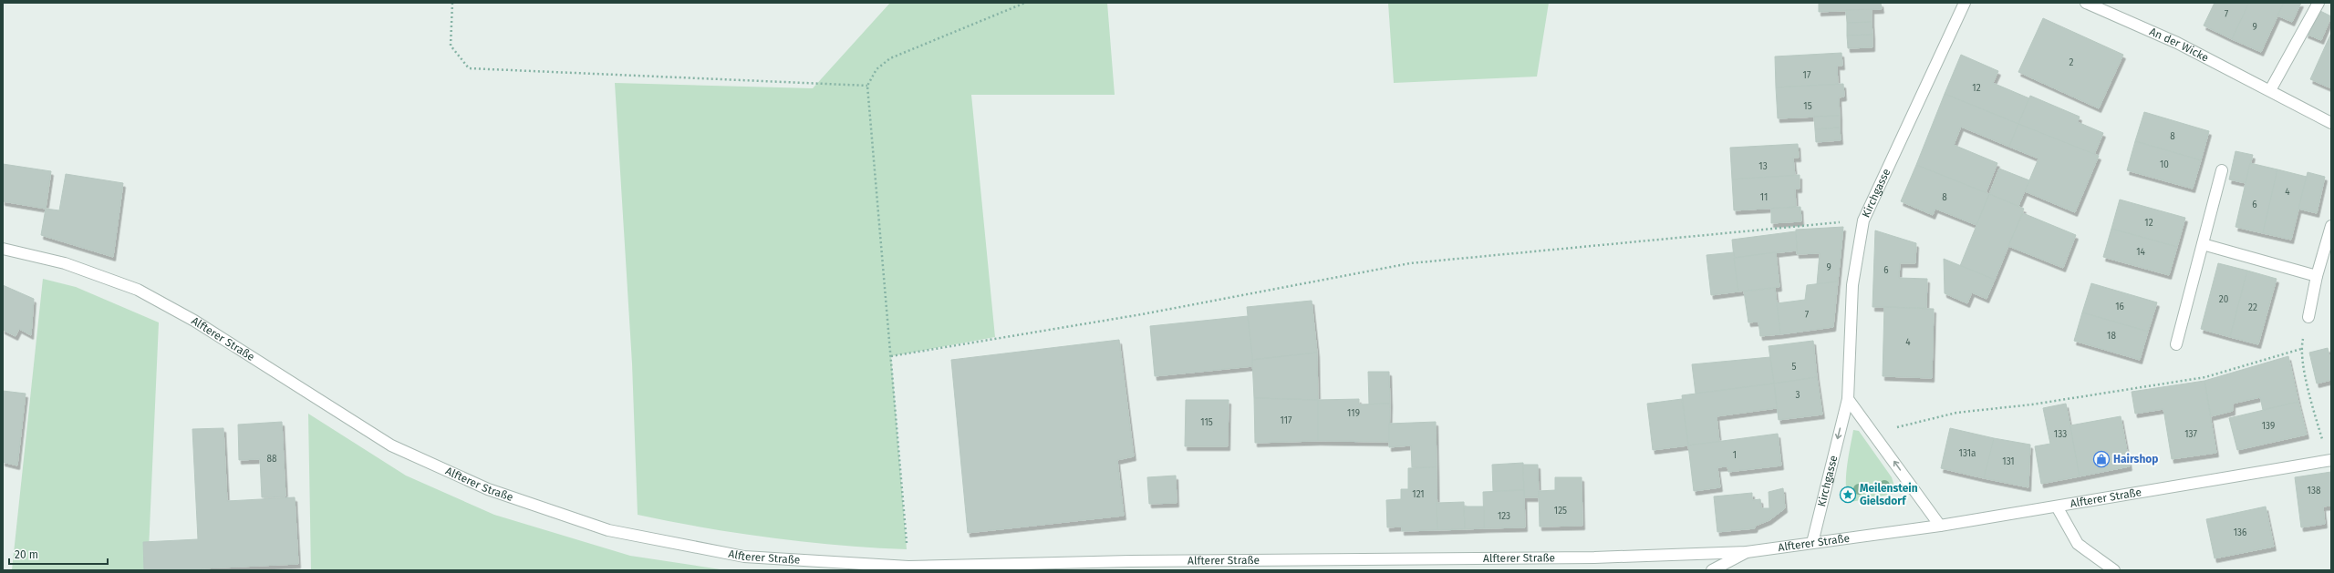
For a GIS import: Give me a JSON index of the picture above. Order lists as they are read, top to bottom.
{
  "streets": {
    "street": ["An der Wicke", "Kirchgasse", "Alfterer Straße"]
  },
  "crossings": [
    ["Kirchgasse", "Alfterer Straße"]
  ],
  "places": {
    "shop": ["Hairshop"],
    "place": ["Meilenstein Gielsdorf"]
  },
  "house_numbers": [
    "7",
    "9",
    "2",
    "17",
    "12",
    "15",
    "8",
    "10",
    "13",
    "4",
    "11",
    "8",
    "6",
    "12",
    "14",
    "9",
    "6",
    "20",
    "16",
    "22",
    "7",
    "18",
    "4",
    "5",
    "3",
    "119",
    "117",
    "115",
    "139",
    "133",
    "137",
    "131a",
    "1",
    "88",
    "131",
    "138",
    "121",
    "125",
    "123",
    "136"
  ],
  "scale_bar": "20 m"
}
